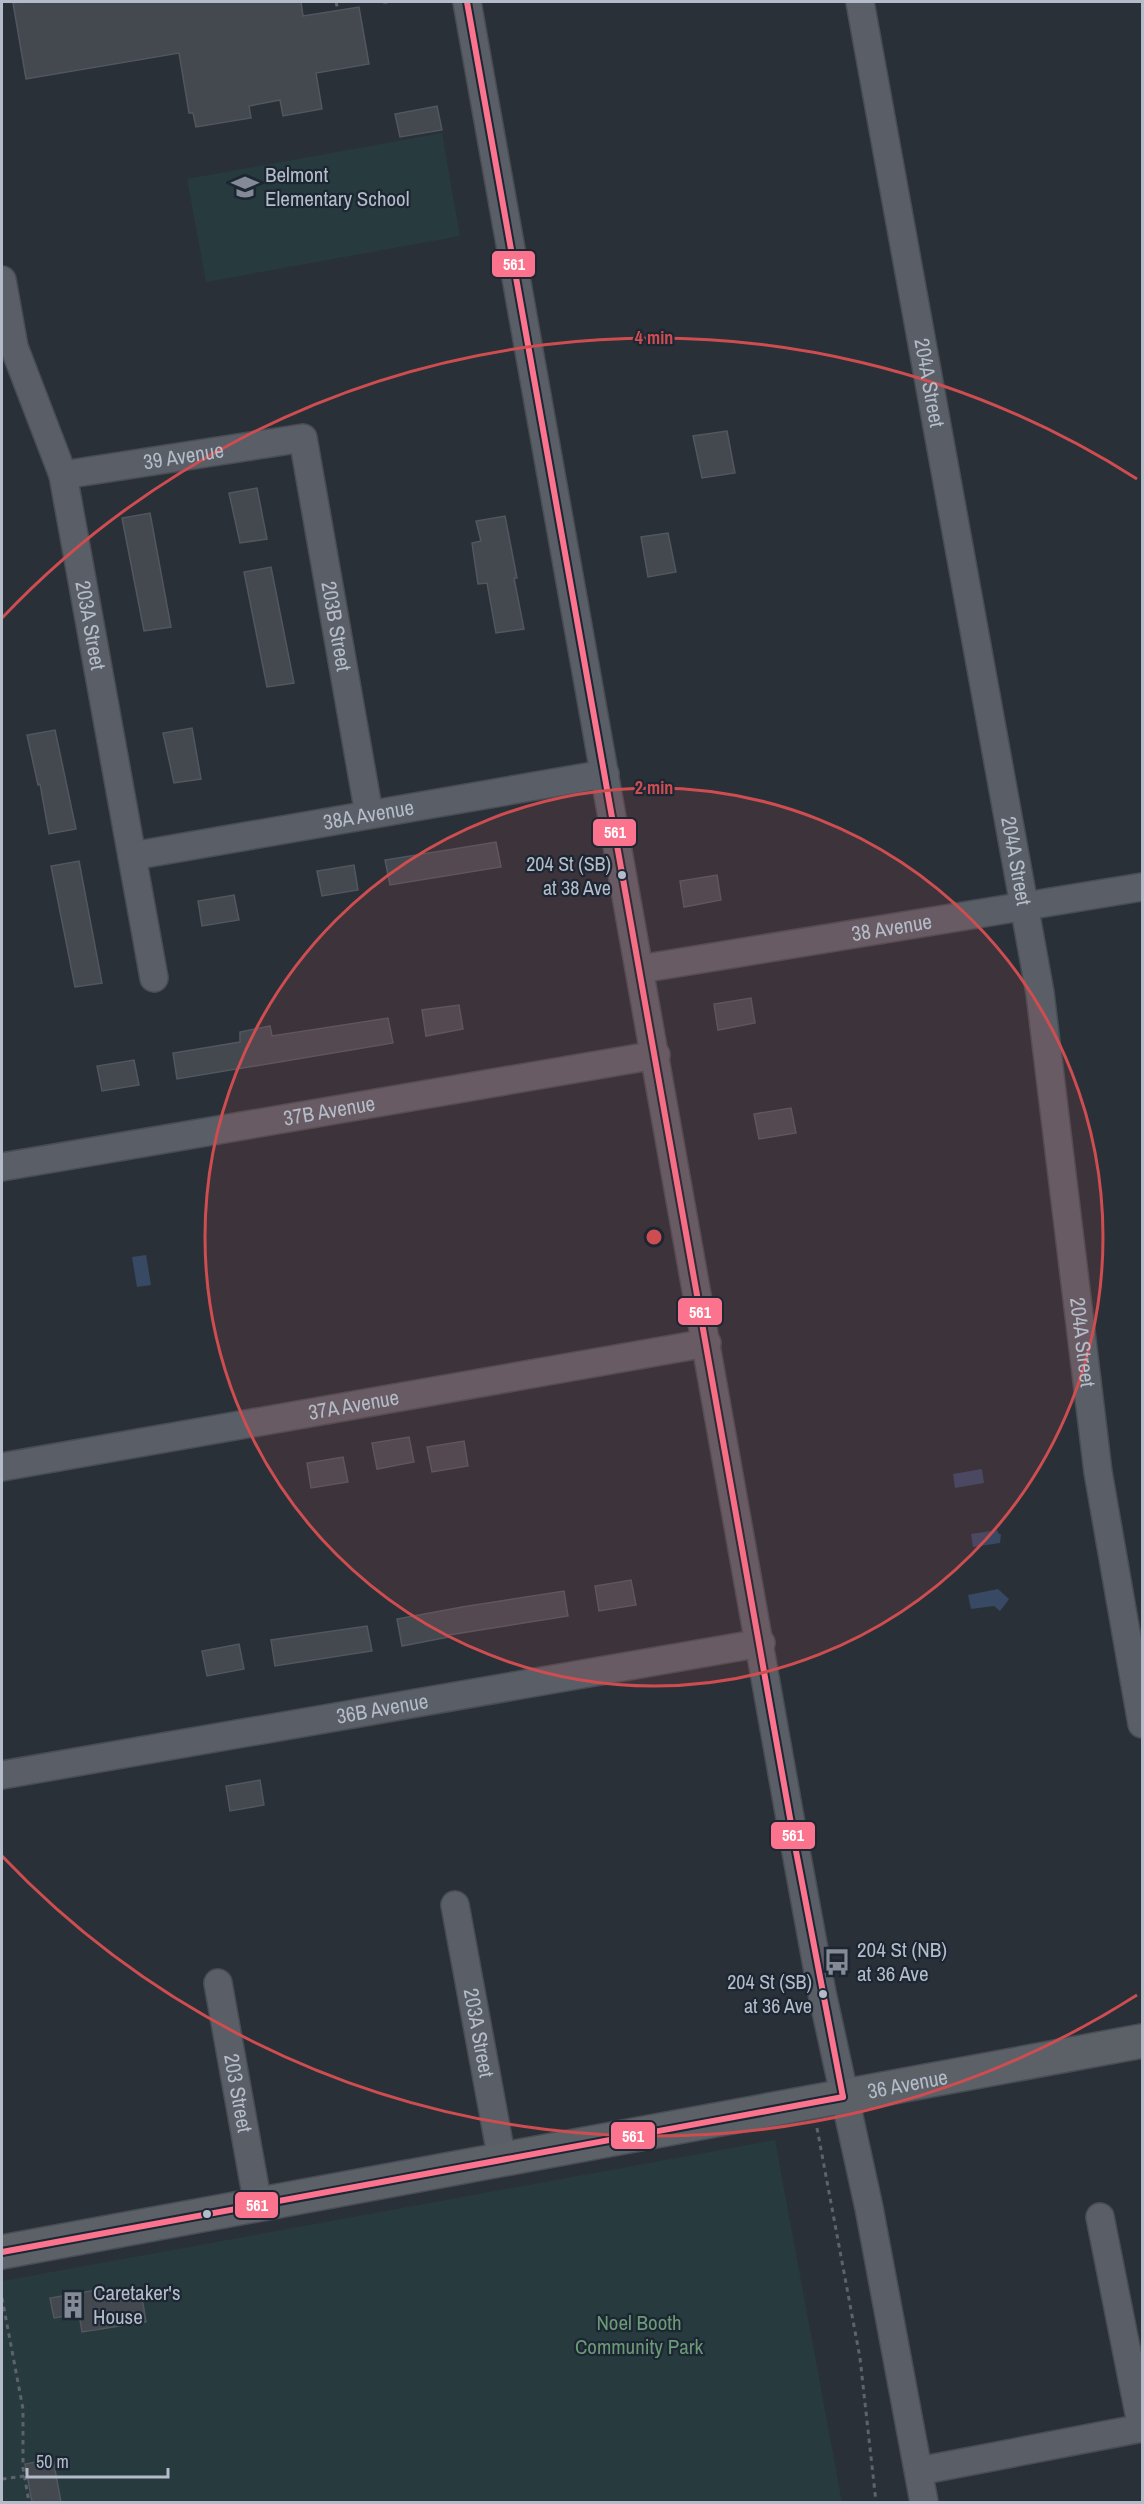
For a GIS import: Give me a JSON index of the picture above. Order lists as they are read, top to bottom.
{
  "streets": {
    "main road": ["36 Avenue"],
    "street": [
      "204A Street",
      "39 Avenue",
      "203A Street",
      "203B Street",
      "38A Avenue",
      "38 Avenue",
      "37B Avenue",
      "37A Avenue",
      "36B Avenue",
      "203 Street"
    ]
  },
  "crossings": [
    ["204A Street", "38 Avenue"],
    ["39 Avenue", "203A Street"],
    ["39 Avenue", "203B Street"],
    ["203A Street", "38A Avenue"],
    ["203A Street", "36 Avenue"],
    ["203B Street", "38A Avenue"],
    ["36 Avenue", "203 Street"]
  ],
  "parks": ["Noel Booth Community Park"],
  "places": {
    "school or university": ["Belmont Elementary School"],
    "other": ["204 St (SB) at 38 Ave", "204 St (SB) at 36 Ave"],
    "bus stop": ["204 St (NB) at 36 Ave"],
    "building": ["Caretaker's House"]
  },
  "lines": ["transit line 561"],
  "scale_bar": "50 m",
  "rings": ["4 min", "2 min"]
}
